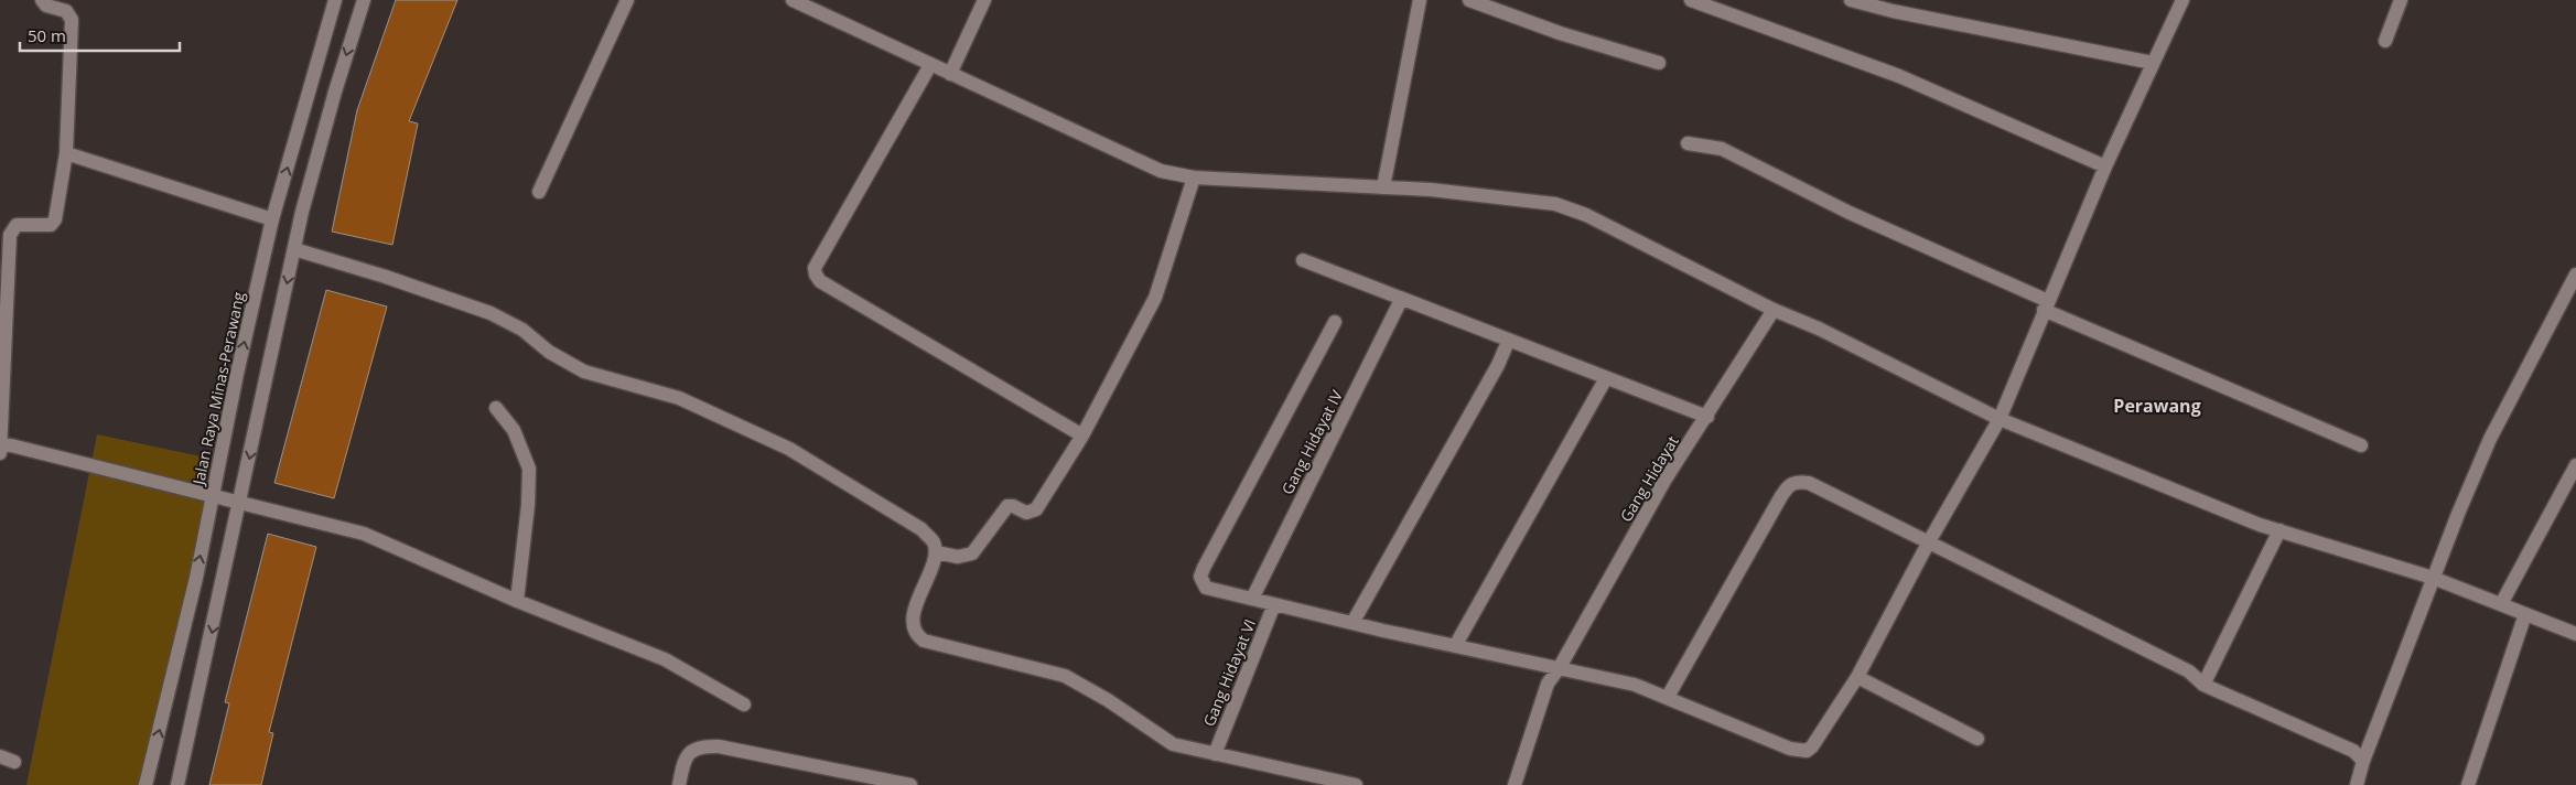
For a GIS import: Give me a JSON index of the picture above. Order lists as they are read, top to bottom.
{
  "streets": {
    "street": [
      "Jalan Raya Minas-Perawang",
      "Gang Hidayat IV",
      "Gang Hidayat",
      "Gang Hidayat VI"
    ]
  },
  "districts": ["Perawang"],
  "scale_bar": "50 m"
}
